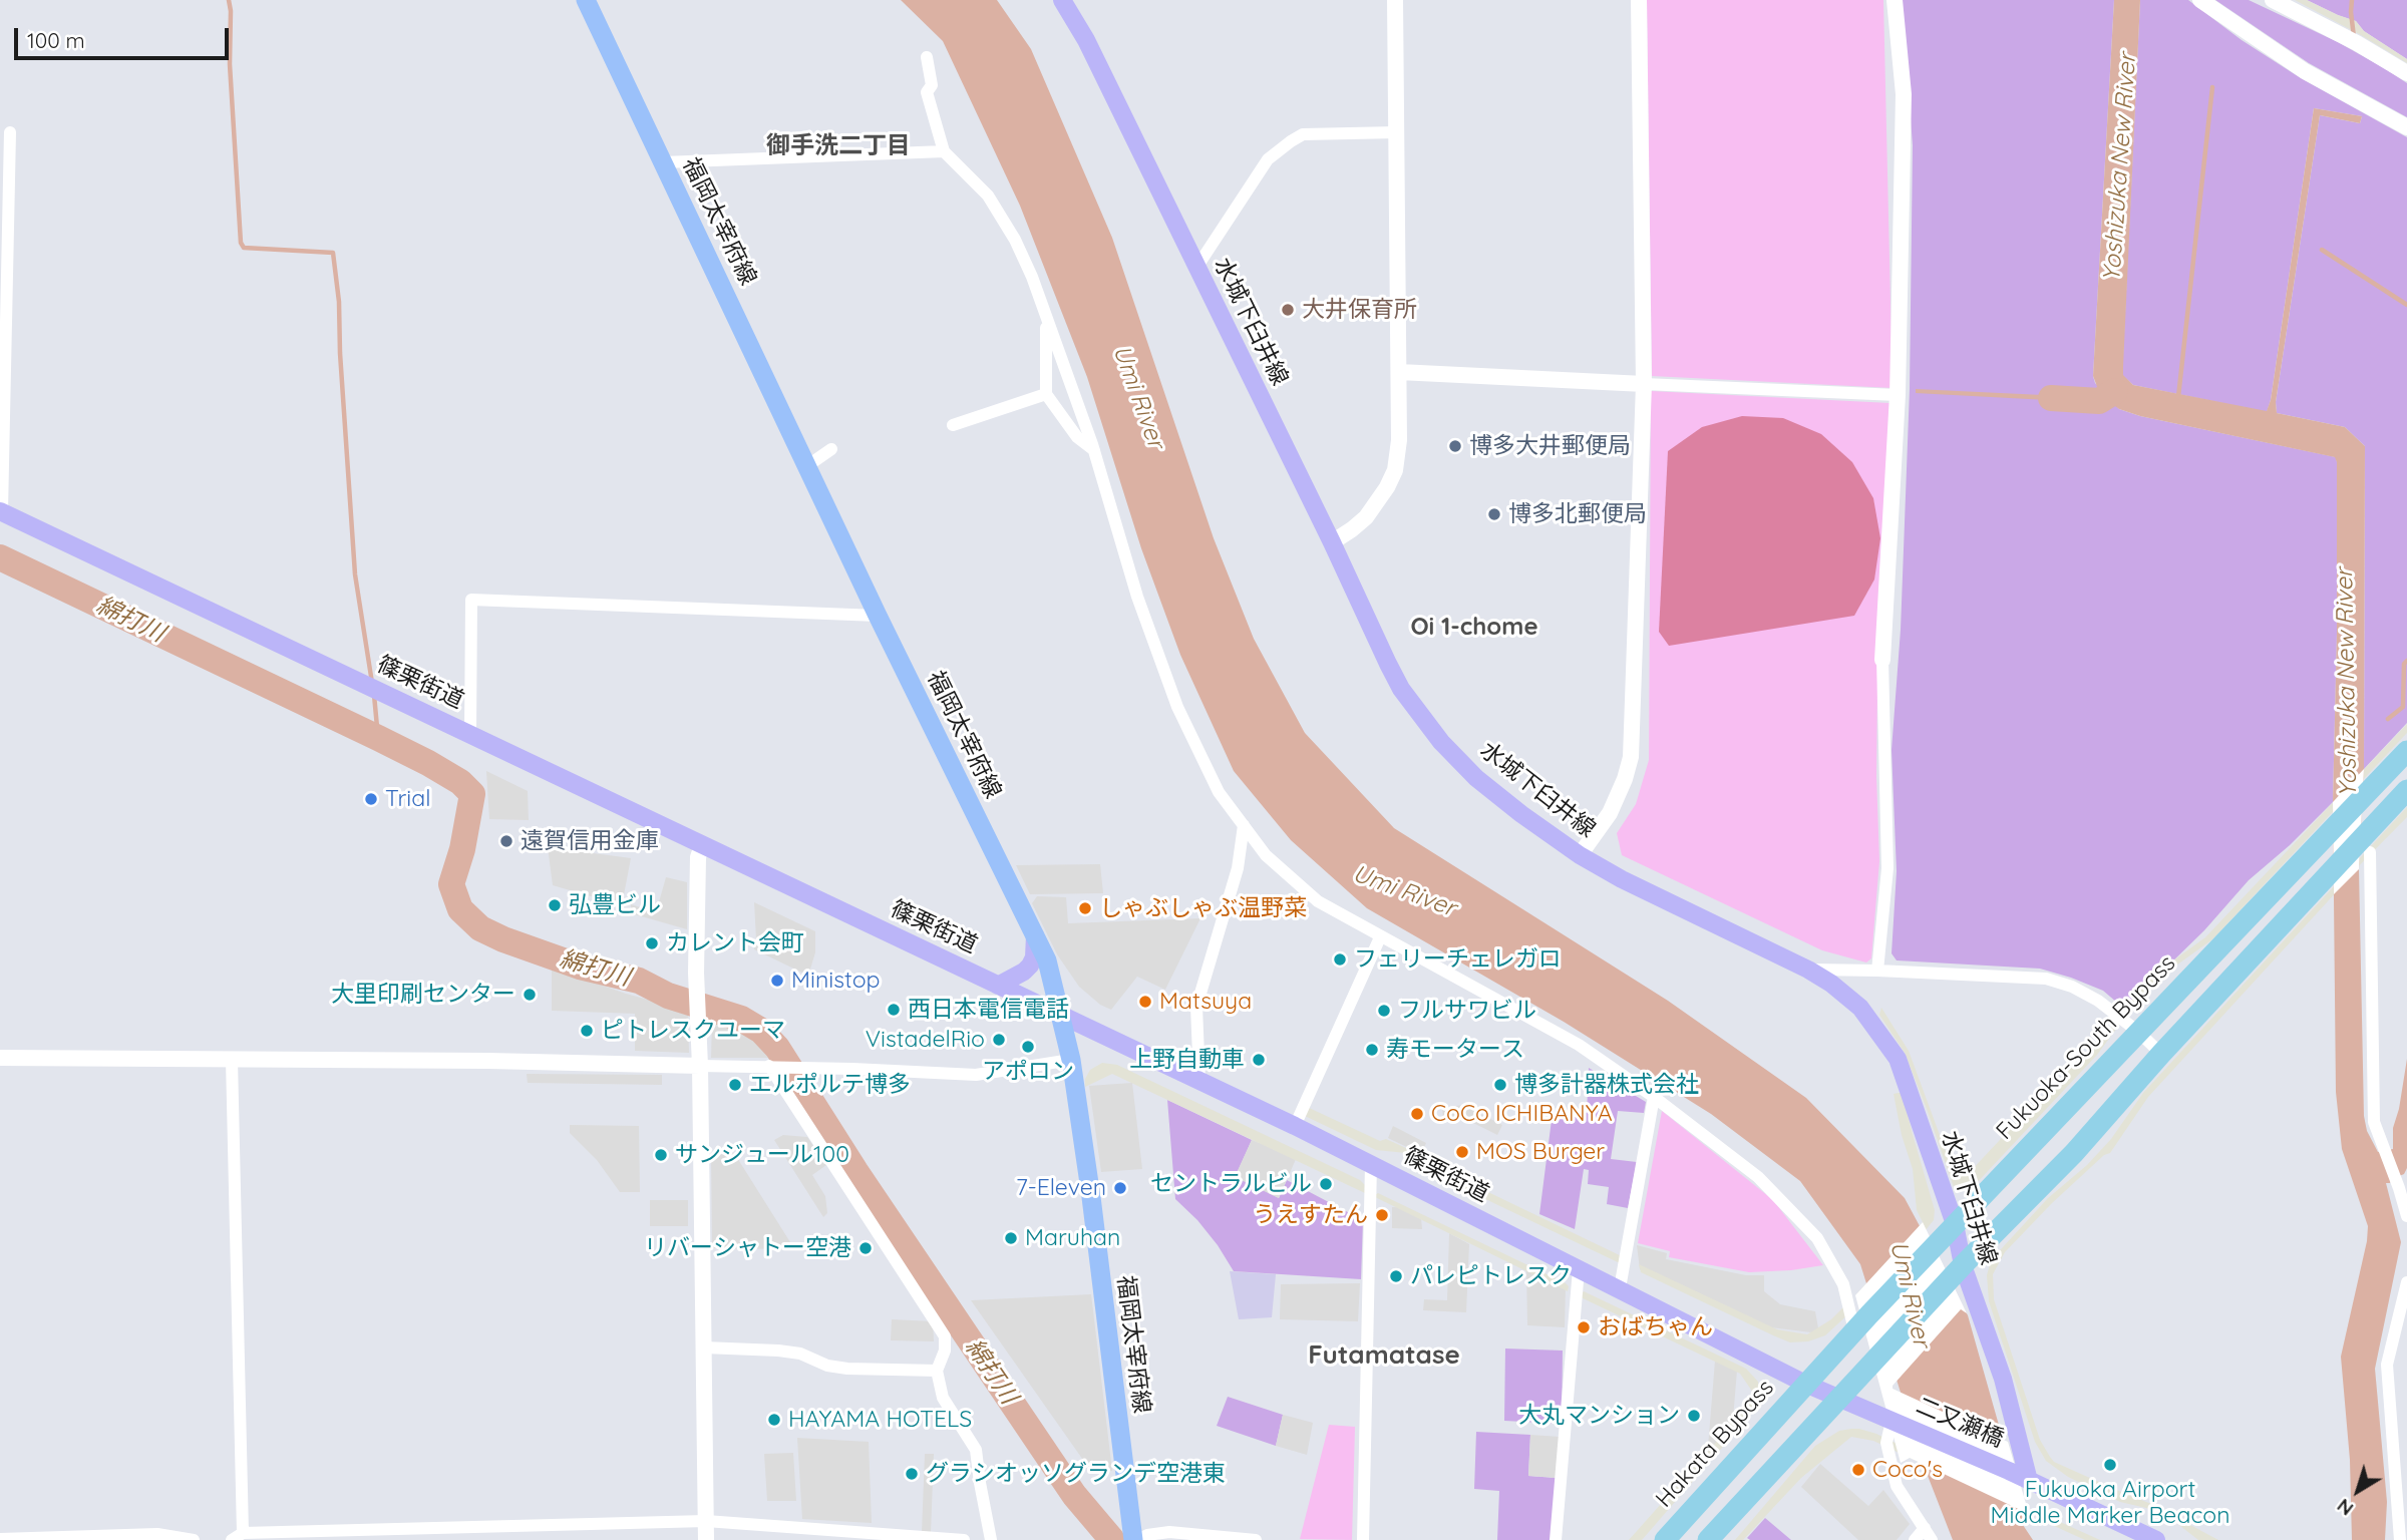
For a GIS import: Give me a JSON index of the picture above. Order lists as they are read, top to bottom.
{
  "streets": {
    "highway": ["Fukuoka-South Bypass", "Hakata Bypass"],
    "main road": [
      "福岡太宰府線",
      "水城下臼井線",
      "篠栗街道",
      "二又瀬橋"
    ]
  },
  "crossings": [
    ["福岡太宰府線", "篠栗街道"],
    ["水城下臼井線", "Fukuoka-South Bypass"],
    ["水城下臼井線", "二又瀬橋"],
    ["篠栗街道", "Fukuoka-South Bypass"],
    ["篠栗街道", "二又瀬橋"],
    ["篠栗街道", "Hakata Bypass"],
    ["Fukuoka-South Bypass", "Hakata Bypass"]
  ],
  "districts": ["御手洗二丁目", "Oi 1-chome", "Futamatase"],
  "water": ["Yoshizuka New River", "Umi River", "綿打川"],
  "places": [
    "大井保育所",
    "博多大井郵便局",
    "博多北郵便局",
    "Trial",
    "遠賀信用金庫",
    "弘豊ビル",
    "しゃぶしゃぶ温野菜",
    "カレント会町",
    "フェリーチェレガロ",
    "Ministop",
    "大里印刷センター",
    "Matsuya",
    "西日本電信電話",
    "フルサワビル",
    "ピトレスクユーマ",
    "VistadelRio",
    "アポロン",
    "寿モータース",
    "上野自動車",
    "エルポルテ博多",
    "博多計器株式会社",
    "CoCo ICHIBANYA",
    "MOS Burger",
    "サンジュール100",
    "セントラルビル",
    "7-Eleven",
    "うえすたん",
    "Maruhan",
    "リバーシャトー空港",
    "パレピトレスク",
    "おばちゃん",
    "大丸マンション",
    "HAYAMA HOTELS",
    "Fukuoka Airport Middle Marker Beacon",
    "Coco's",
    "グラシオッソグランデ空港東"
  ],
  "scale_bar": "100 m",
  "north": "bottom left"
}
